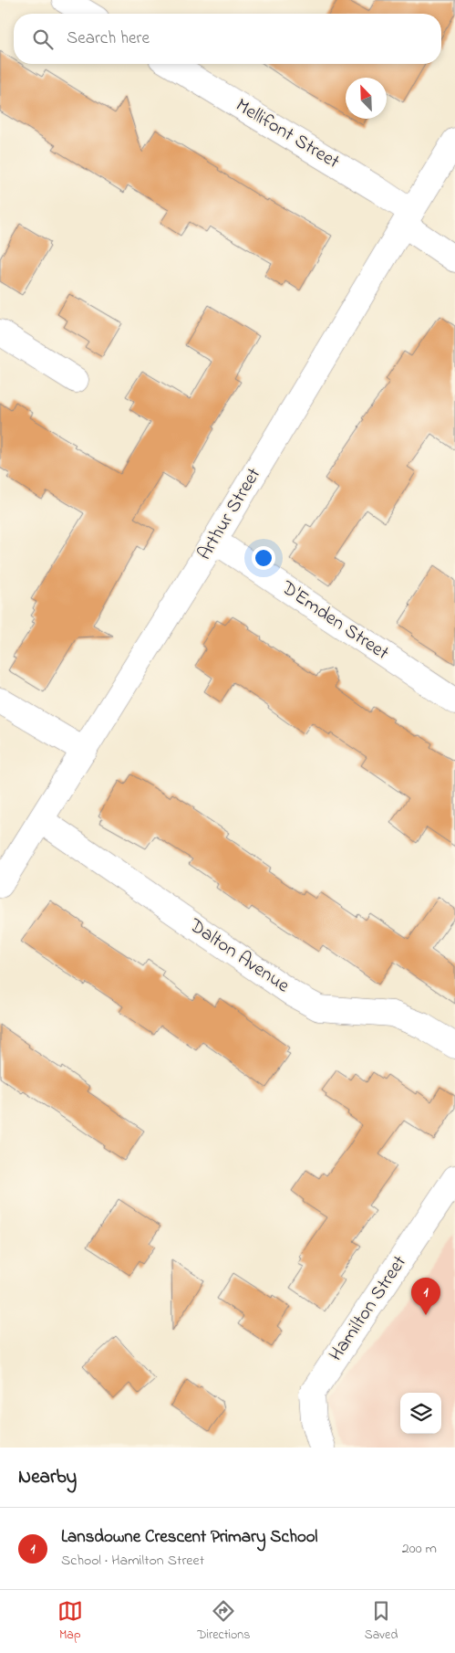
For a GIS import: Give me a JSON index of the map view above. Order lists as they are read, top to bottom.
{
  "streets": {
    "street": [
      "Mellifont Street",
      "Arthur Street",
      "D'Emden Street",
      "Dalton Avenue",
      "Hamilton Street"
    ]
  },
  "crossings": [
    ["Mellifont Street", "Arthur Street"],
    ["Arthur Street", "D'Emden Street"],
    ["Arthur Street", "Dalton Avenue"]
  ],
  "north": "top left",
  "page": {
    "search": "Search here",
    "pins": "1",
    "heading": "Nearby",
    "list": [
      {
        "mark": "1",
        "name": "Lansdowne Crescent Primary School",
        "note": "School · Hamilton Street",
        "value": "200 m"
      }
    ],
    "nav": ["Map", "Directions", "Saved"]
  }
}
